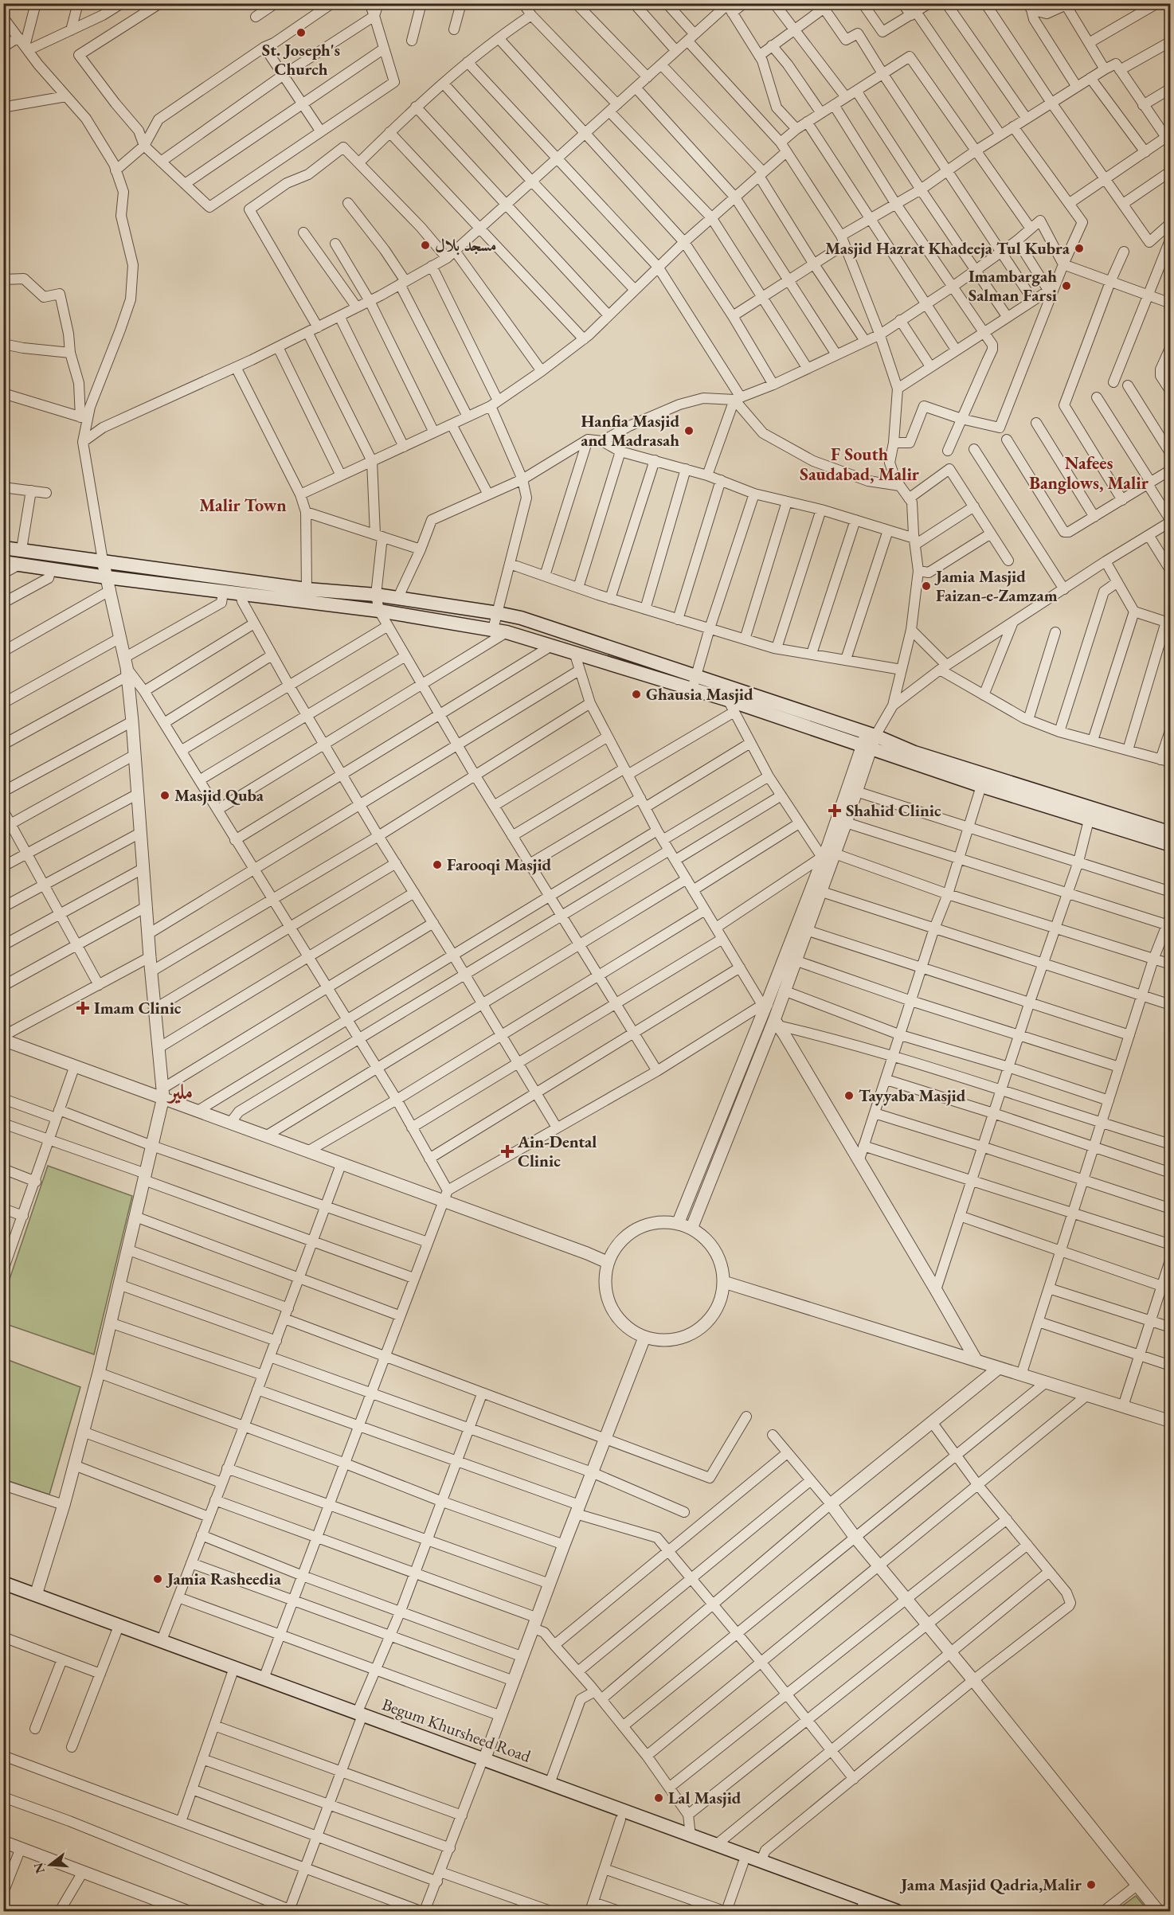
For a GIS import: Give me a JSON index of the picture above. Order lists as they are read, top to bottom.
{
  "streets": {
    "main road": ["Begum Khursheed Road"]
  },
  "districts": [
    "F South Saudabad, Malir",
    "Nafees Banglows, Malir",
    "Malir Town",
    "ملیر"
  ],
  "places": {
    "other": [
      "St. Joseph's Church",
      "مسجد بلال",
      "Masjid Hazrat Khadeeja Tul Kubra",
      "Imambargah Salman Farsi",
      "Hanfia Masjid and Madrasah",
      "Jamia Masjid Faizan-e-Zamzam",
      "Ghausia Masjid",
      "Masjid Quba",
      "Farooqi Masjid",
      "Tayyaba Masjid",
      "Jamia Rasheedia",
      "Lal Masjid",
      "Jama Masjid Qadria,Malir"
    ],
    "health": ["Shahid Clinic", "Imam Clinic", "Ain-Dental Clinic"]
  },
  "north": "left"
}
